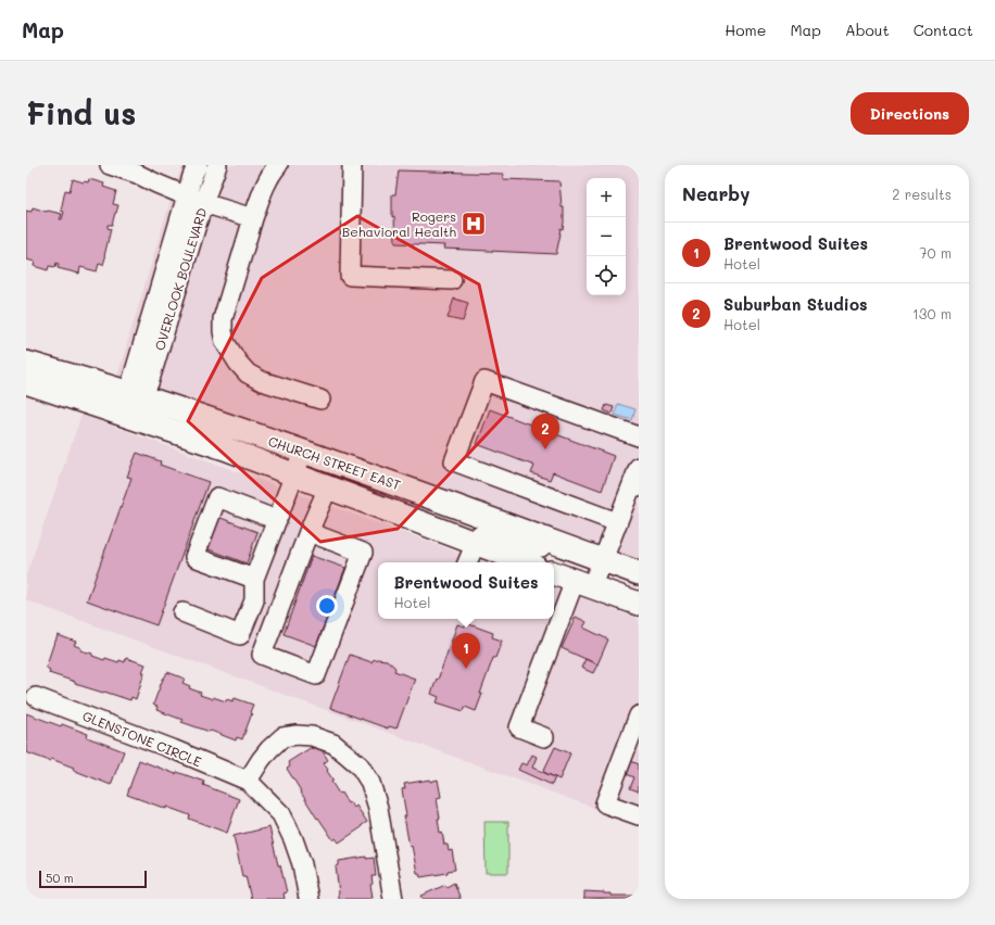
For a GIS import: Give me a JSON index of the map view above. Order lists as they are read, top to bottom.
{
  "streets": {
    "main road": ["CHURCH STREET EAST"],
    "street": ["OVERLOOK BOULEVARD", "GLENSTONE CIRCLE"]
  },
  "crossings": [
    ["OVERLOOK BOULEVARD", "CHURCH STREET EAST"]
  ],
  "places": {
    "hospital": ["Rogers Behavioral Health"]
  },
  "scale_bar": "50 m",
  "page": {
    "header": "Map",
    "nav": [
      "Home",
      "Map",
      "About",
      "Contact"
    ],
    "buttons": "Directions",
    "title": "Find us",
    "heading": ["Nearby", "2 results"],
    "map_buttons": ["+", "−"],
    "list": [
      {
        "mark": "1",
        "name": "Brentwood Suites",
        "note": "Hotel",
        "value": "70 m"
      },
      {
        "mark": "2",
        "name": "Suburban Studios",
        "note": "Hotel",
        "value": "130 m"
      }
    ],
    "pins": ["2", "1"],
    "popup": ["Brentwood Suites", "Hotel"],
    "scale": "50 m"
  }
}
